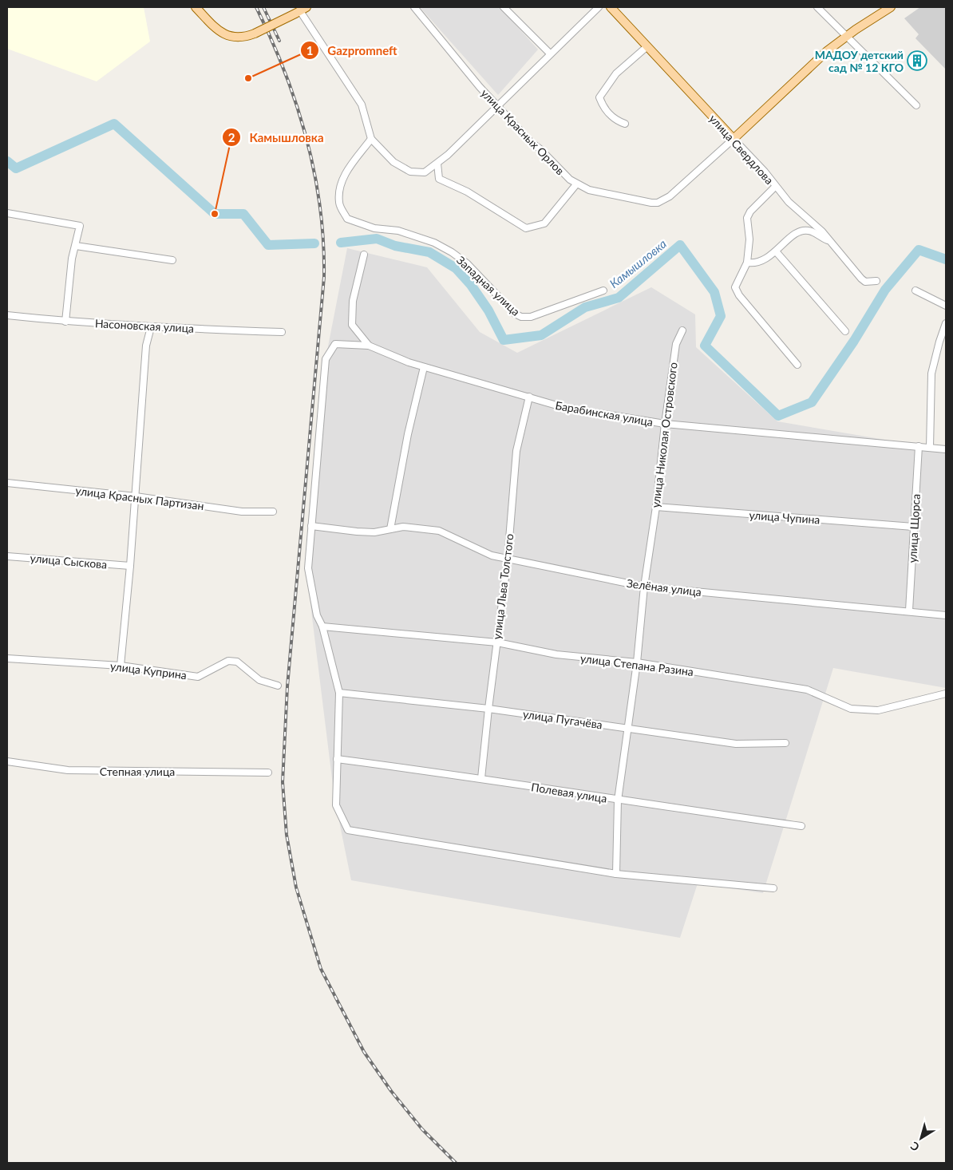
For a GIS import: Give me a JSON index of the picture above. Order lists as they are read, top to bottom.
{
  "streets": {
    "main road": ["улица Свердлова"],
    "street": [
      "улица Красных Орлов",
      "Западная улица",
      "Насоновская улица",
      "Барабинская улица",
      "улица Николая Островского",
      "улица Красных Партизан",
      "улица Чупина",
      "улица Щорса",
      "улица Сыскова",
      "улица Льва Толстого",
      "Зелёная улица",
      "улица Степана Разина",
      "улица Куприна",
      "улица Пугачёва",
      "Степная улица",
      "Полевая улица"
    ]
  },
  "crossings": [
    ["улица Красных Орлов", "улица Свердлова"],
    ["Барабинская улица", "улица Николая Островского"],
    ["Барабинская улица", "улица Щорса"],
    ["Барабинская улица", "улица Льва Толстого"],
    ["улица Николая Островского", "улица Чупина"],
    ["улица Николая Островского", "Зелёная улица"],
    ["улица Николая Островского", "улица Степана Разина"],
    ["улица Николая Островского", "улица Пугачёва"],
    ["улица Николая Островского", "Полевая улица"],
    ["улица Чупина", "улица Щорса"],
    ["улица Щорса", "Зелёная улица"],
    ["улица Льва Толстого", "Зелёная улица"],
    ["улица Льва Толстого", "улица Степана Разина"],
    ["улица Льва Толстого", "улица Пугачёва"],
    ["улица Льва Толстого", "Полевая улица"]
  ],
  "water": ["Камышловка"],
  "places": {
    "building": ["МАДОУ детский сад № 12 КГО"],
    "other": ["Gazpromneft", "Камышловка"]
  },
  "north": "bottom left"
}
